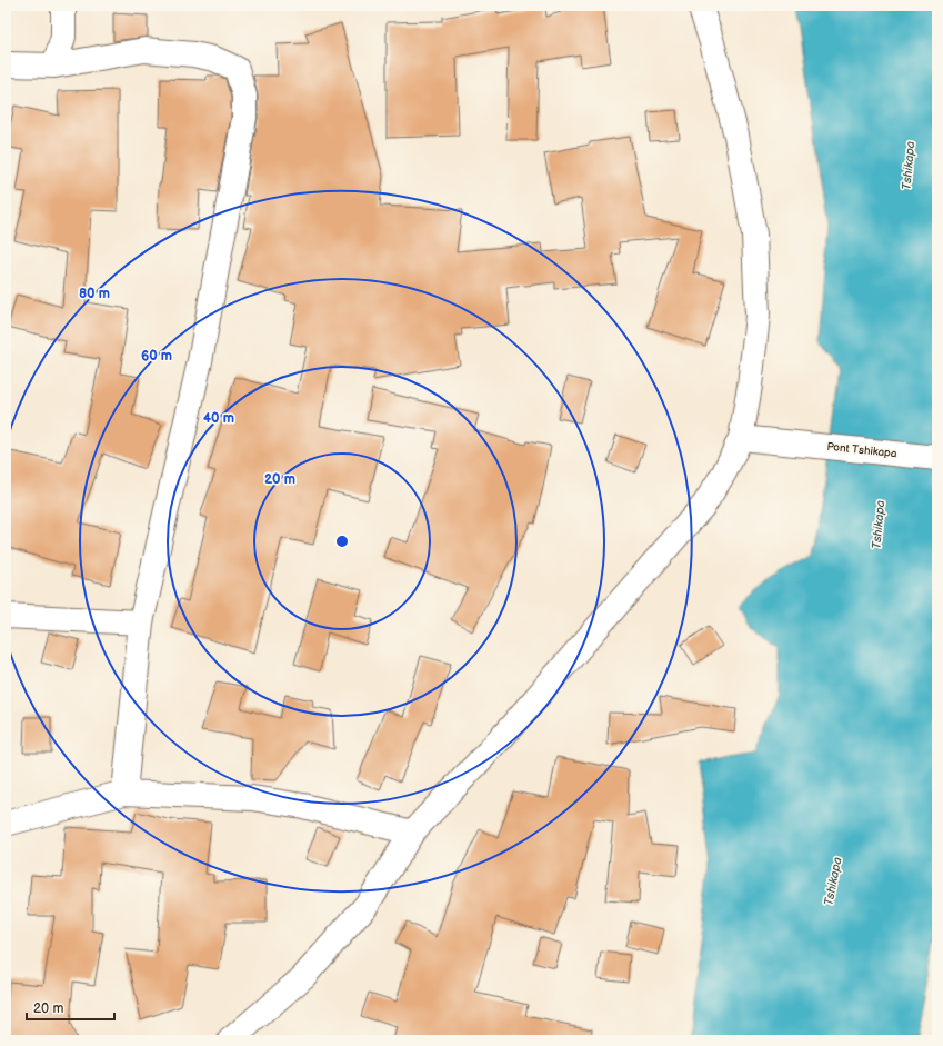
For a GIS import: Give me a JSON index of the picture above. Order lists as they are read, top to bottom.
{
  "streets": {
    "main road": ["Pont Tshikapa"]
  },
  "water": ["Tshikapa"],
  "scale_bar": "20 m",
  "rings": [
    "80 m",
    "60 m",
    "40 m",
    "20 m"
  ]
}
